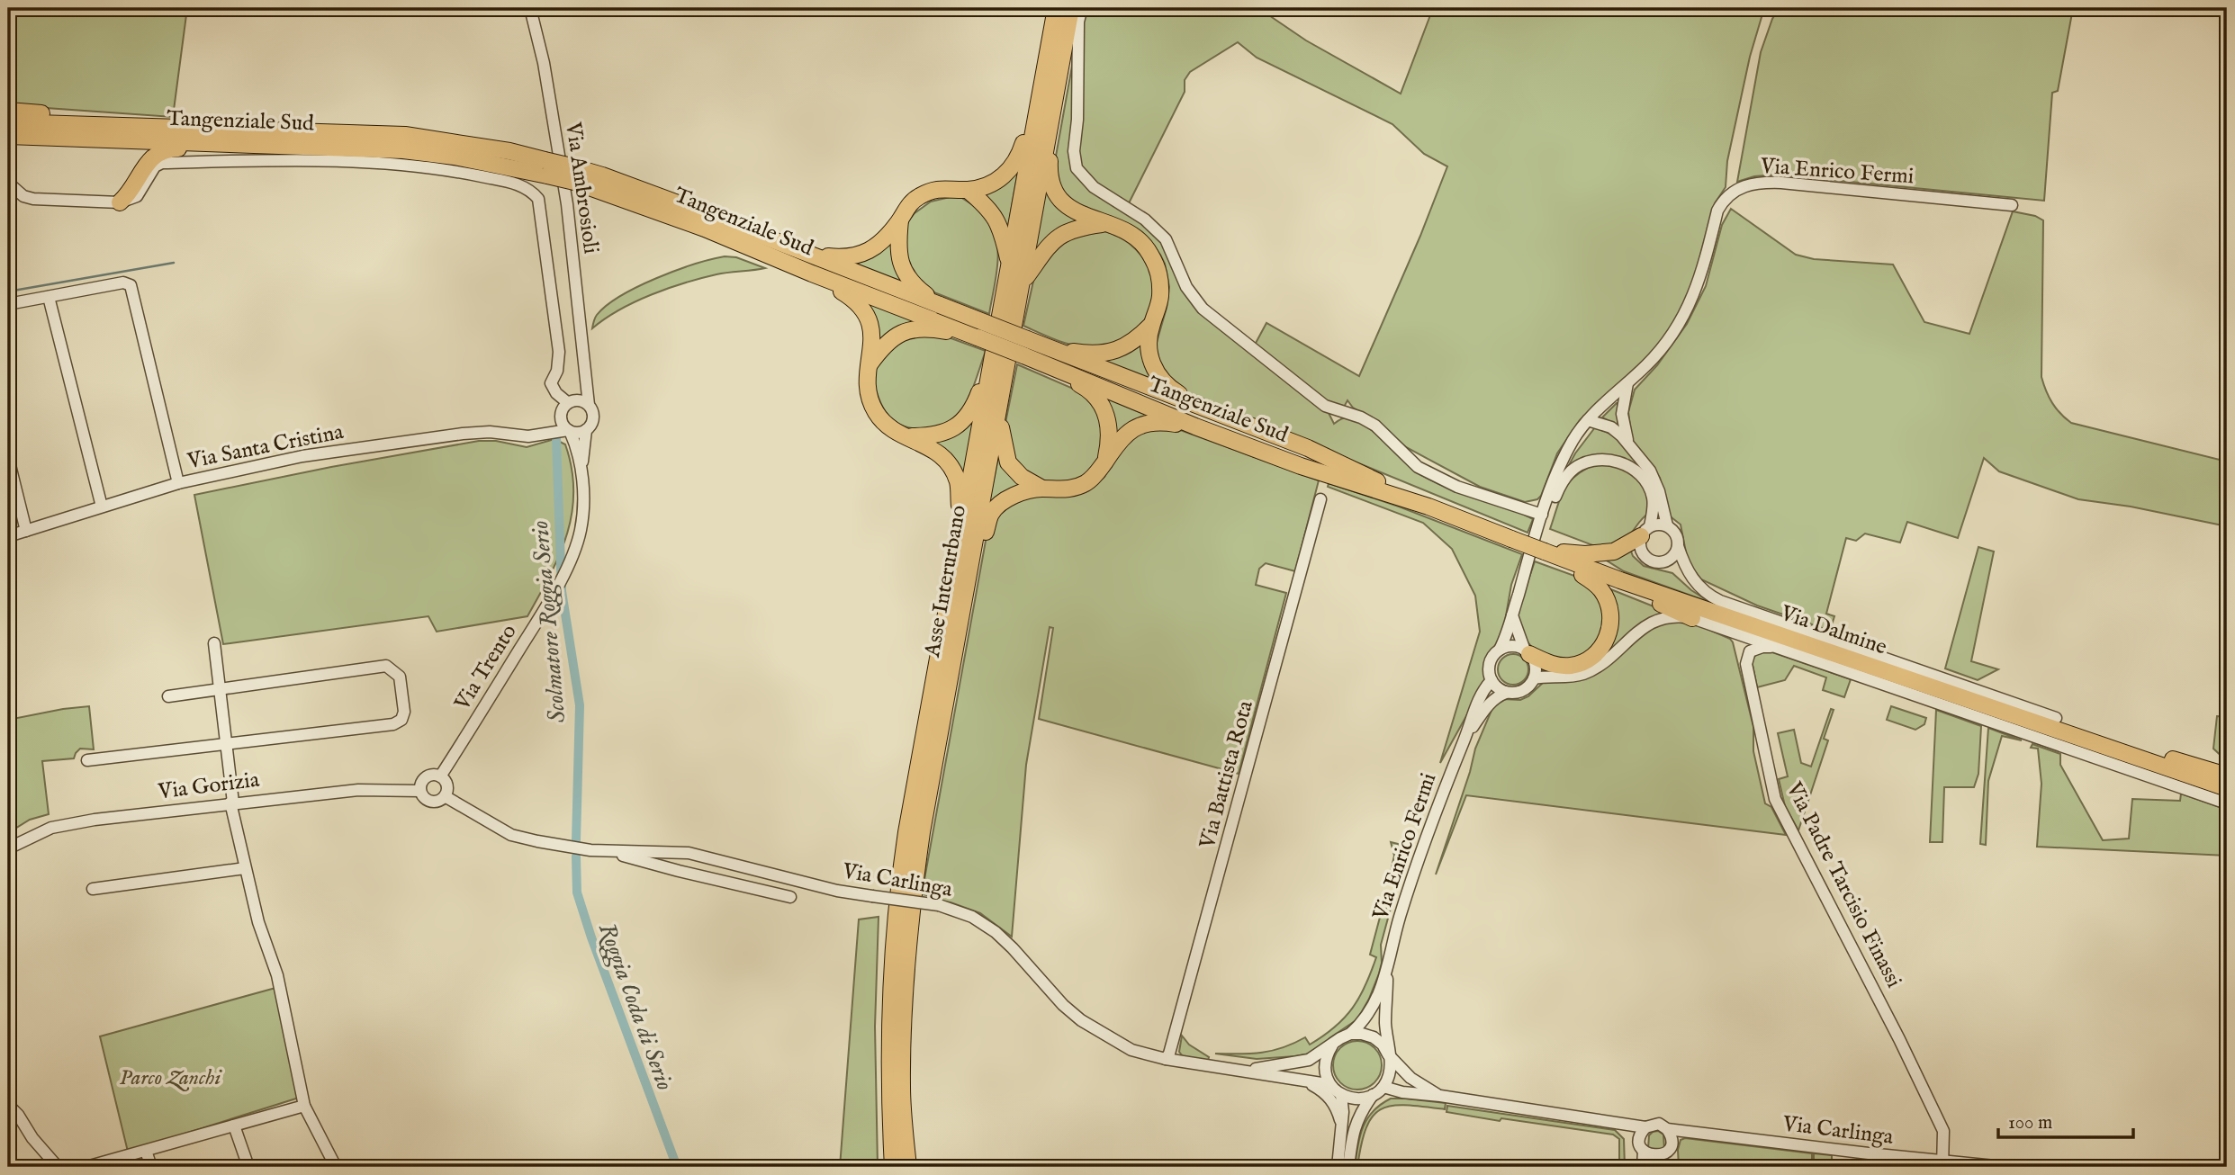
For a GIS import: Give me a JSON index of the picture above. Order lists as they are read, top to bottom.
{
  "streets": {
    "highway": ["Tangenziale Sud", "Asse Interurbano", "Via Dalmine"],
    "street": [
      "Via Enrico Fermi",
      "Via Ambrosioli",
      "Via Santa Cristina",
      "Via Trento",
      "Via Battista Rota",
      "Via Gorizia",
      "Via Carlinga",
      "Via Padre Tarcisio Finassi"
    ]
  },
  "crossings": [
    ["Tangenziale Sud", "Via Dalmine"],
    ["Via Enrico Fermi", "Via Carlinga"],
    ["Via Ambrosioli", "Via Santa Cristina"],
    ["Via Ambrosioli", "Via Trento"],
    ["Via Santa Cristina", "Via Trento"],
    ["Via Trento", "Via Gorizia"],
    ["Via Battista Rota", "Via Carlinga"],
    ["Via Gorizia", "Via Carlinga"],
    ["Via Carlinga", "Via Padre Tarcisio Finassi"]
  ],
  "water": ["Scolmatore Roggia Serio", "Roggia Coda di Serio"],
  "parks": ["Parco Zanchi"],
  "scale_bar": "100 m"
}
